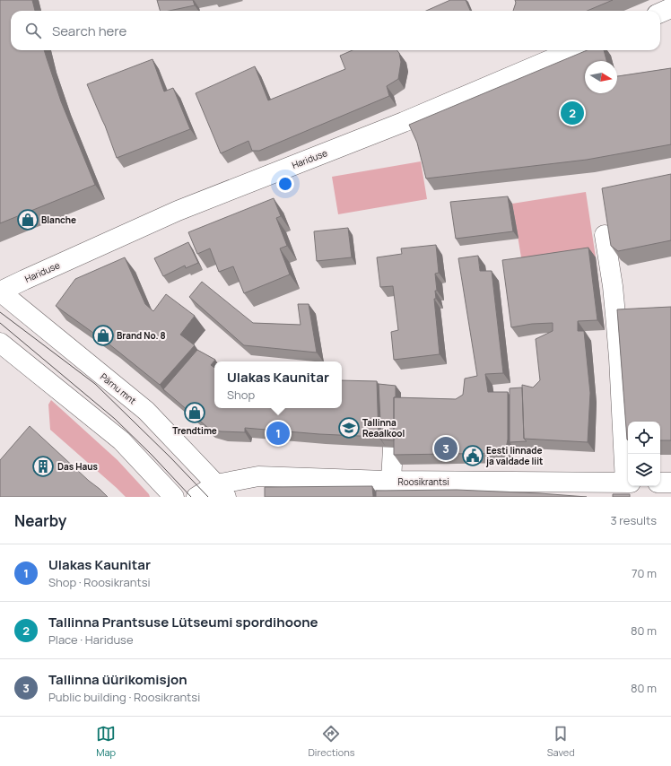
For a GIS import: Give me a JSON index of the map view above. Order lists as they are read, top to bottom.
{
  "streets": {
    "street": ["Hariduse", "Pärnu mnt", "Roosikrantsi"]
  },
  "crossings": [
    ["Hariduse", "Pärnu mnt"],
    ["Pärnu mnt", "Roosikrantsi"]
  ],
  "places": {
    "shop": ["Blanche", "Brand No. 8", "Trendtime"],
    "school or university": ["Tallinna Reaalkool"],
    "public building": ["Eesti linnade ja valdade liit"],
    "building": ["Das Haus"]
  },
  "north": "right",
  "page": {
    "search": "Search here",
    "pins": ["2", "1", "3"],
    "popup": ["Ulakas Kaunitar", "Shop"],
    "heading": ["Nearby", "3 results"],
    "list": [
      {
        "mark": "1",
        "name": "Ulakas Kaunitar",
        "note": "Shop · Roosikrantsi",
        "value": "70 m"
      },
      {
        "mark": "2",
        "name": "Tallinna Prantsuse Lütseumi spordihoone",
        "note": "Place · Hariduse",
        "value": "80 m"
      },
      {
        "mark": "3",
        "name": "Tallinna üürikomisjon",
        "note": "Public building · Roosikrantsi",
        "value": "80 m"
      }
    ],
    "nav": ["Map", "Directions", "Saved"]
  }
}
